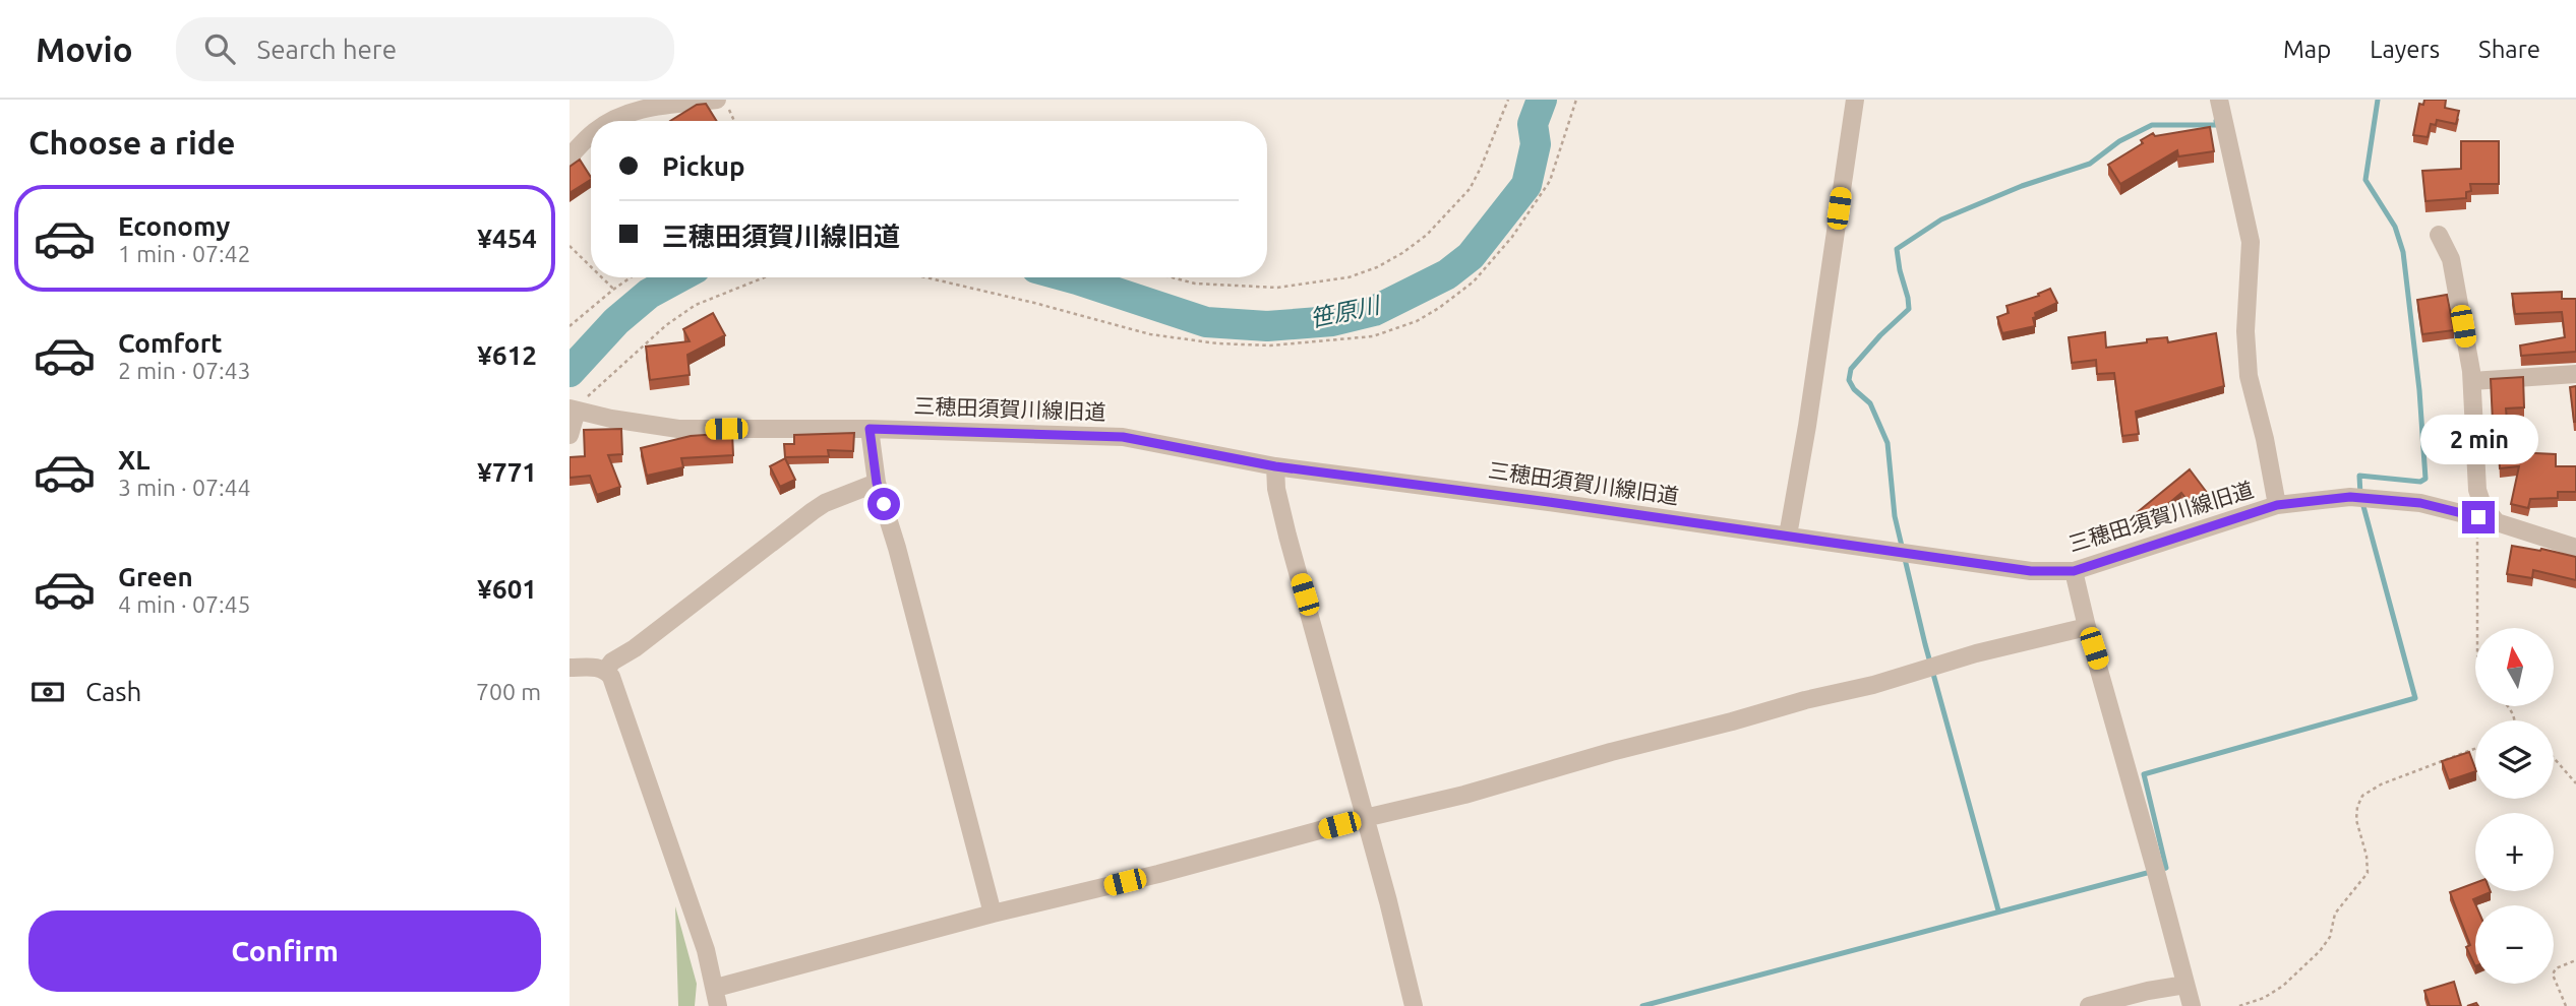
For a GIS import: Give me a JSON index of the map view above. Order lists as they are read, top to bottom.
{
  "streets": {
    "street": ["三穂田須賀川線旧道"]
  },
  "water": ["笹原川"],
  "north": "top",
  "page": {
    "header": "Movio",
    "search": "Search here",
    "nav": ["Map", "Layers", "Share"],
    "heading": "Choose a ride",
    "banner": ["Pickup", "三穂田須賀川線旧道"],
    "list": [
      {
        "name": "Economy",
        "note": "1 min · 07:42",
        "value": "¥454"
      },
      {
        "name": "Comfort",
        "note": "2 min · 07:43",
        "value": "¥612"
      },
      {
        "name": "XL",
        "note": "3 min · 07:44",
        "value": "¥771"
      },
      {
        "name": "Green",
        "note": "4 min · 07:45",
        "value": "¥601"
      }
    ],
    "bubble": "2 min",
    "map_buttons": ["+", "−"],
    "pay": ["Cash", "700 m"],
    "buttons": "Confirm"
  }
}
